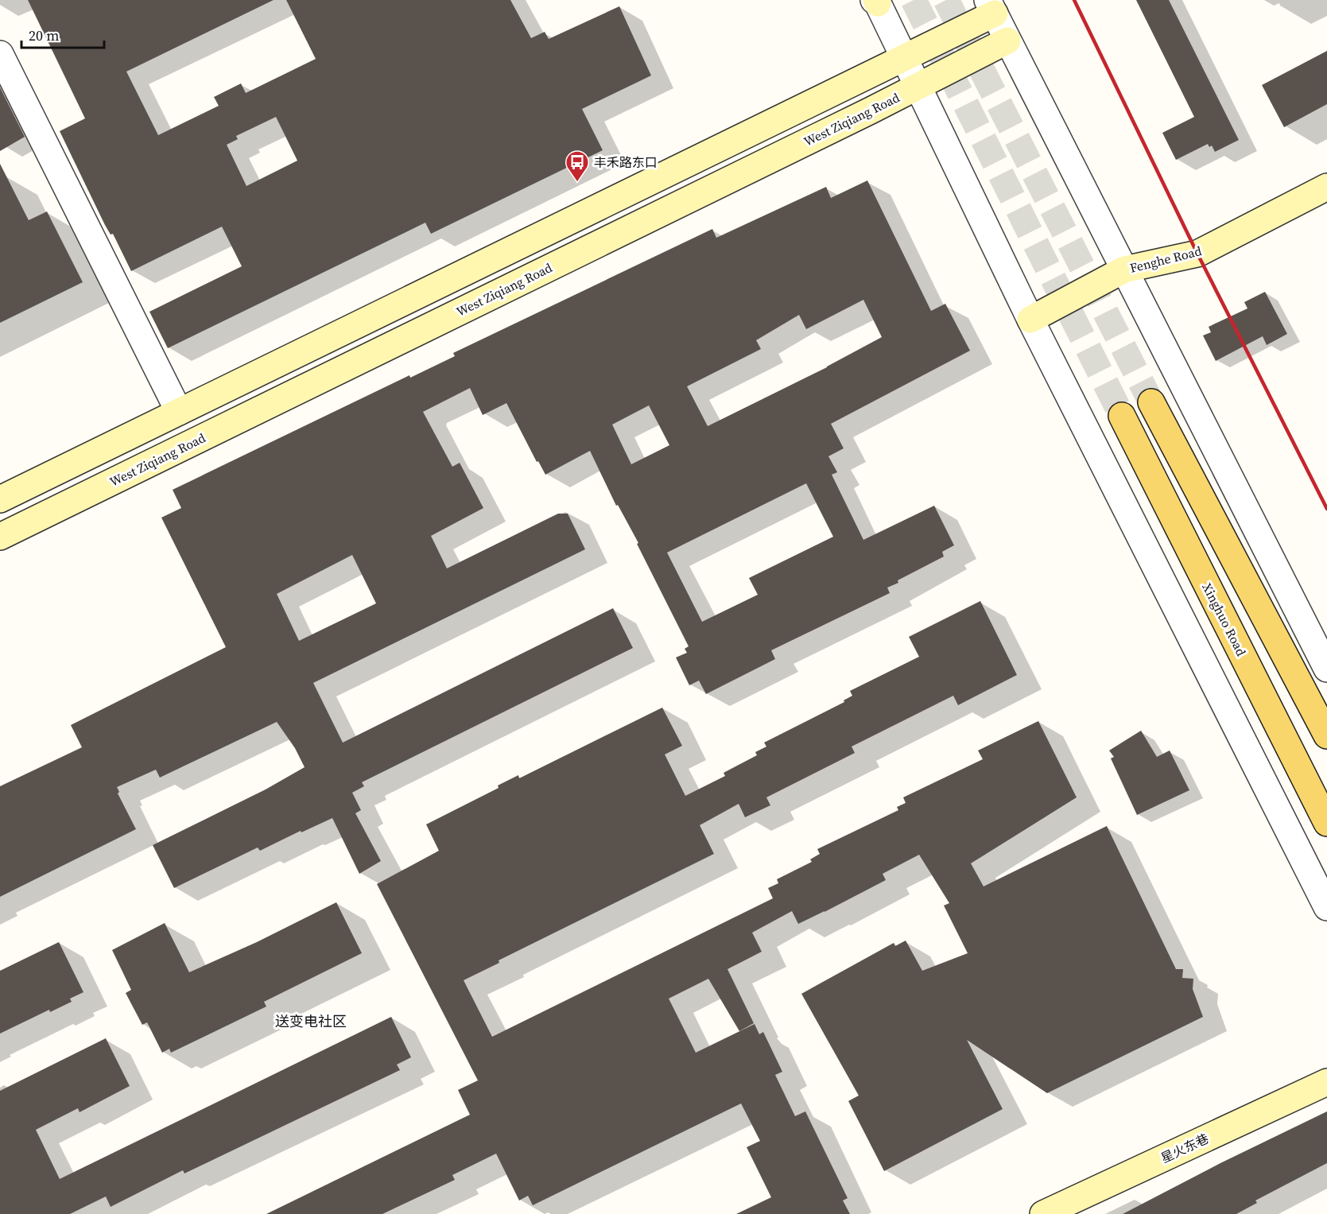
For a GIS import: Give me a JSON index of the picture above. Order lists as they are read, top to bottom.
{
  "streets": {
    "main road": [
      "West Ziqiang Road",
      "Fenghe Road",
      "Xinghuo Road",
      "星火东巷"
    ]
  },
  "districts": ["送变电社区"],
  "places": {
    "bus stop": ["丰禾路东口"]
  },
  "scale_bar": "20 m"
}
